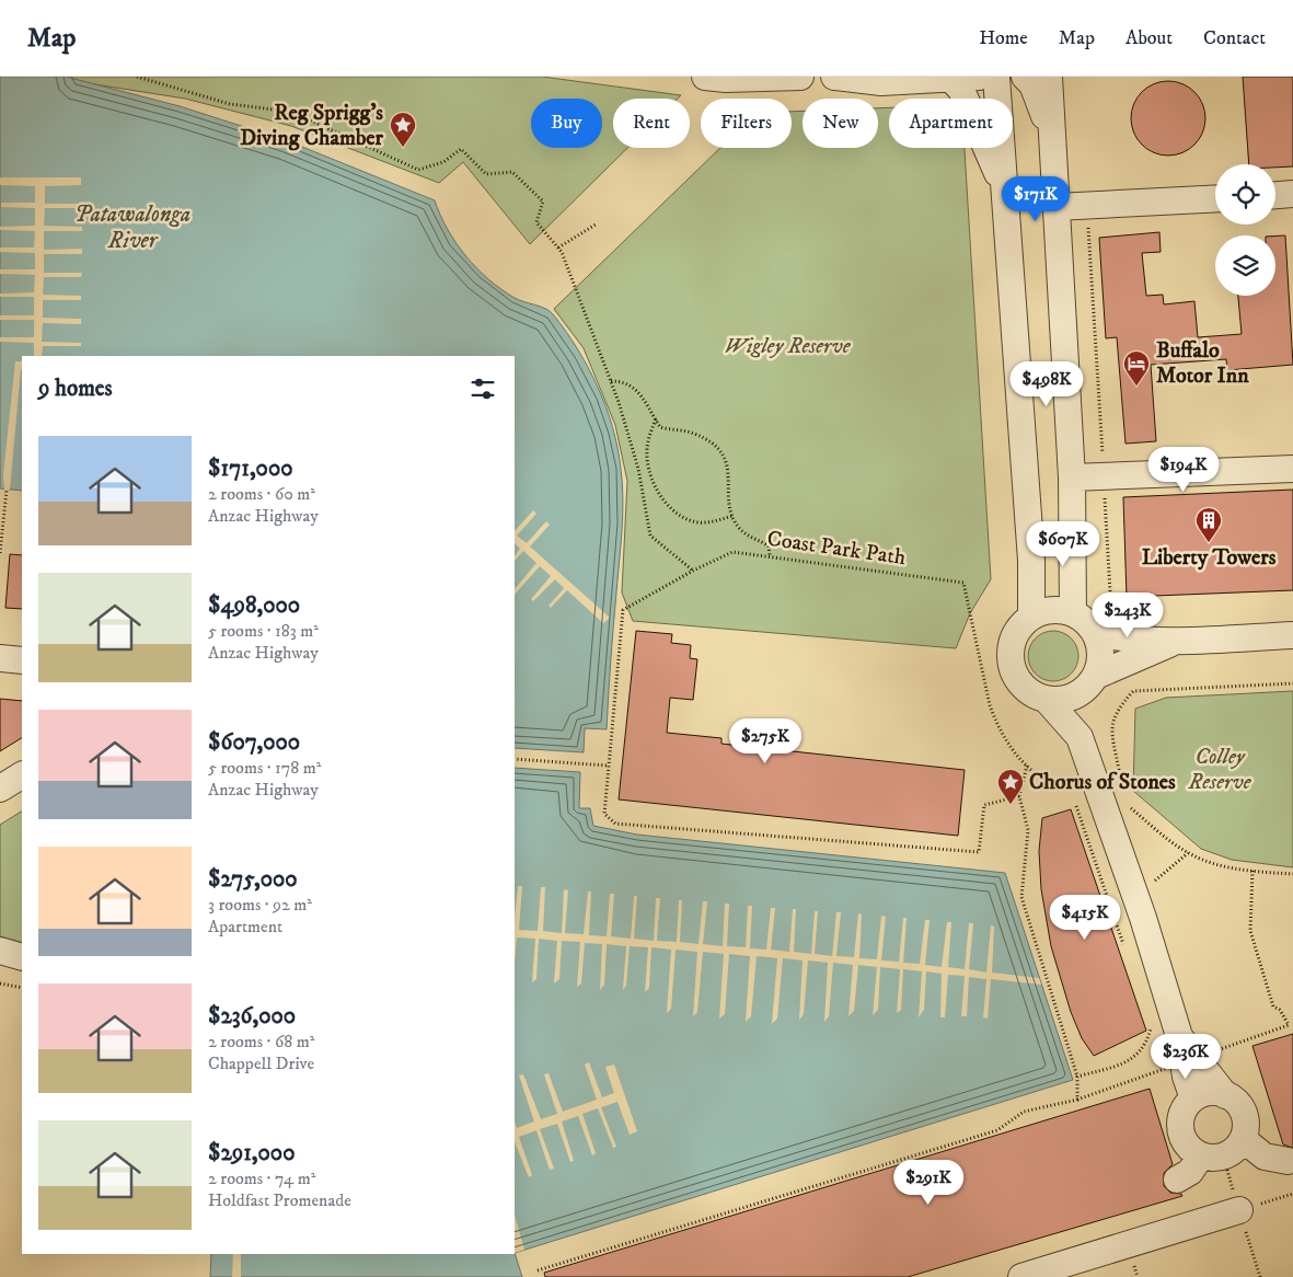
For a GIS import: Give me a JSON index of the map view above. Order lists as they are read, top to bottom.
{
  "streets": {
    "path": ["Coast Park Path"]
  },
  "water": ["Patawalonga River"],
  "parks": ["Wigley Reserve", "Colley Reserve"],
  "places": {
    "place": ["Reg Sprigg’s Diving Chamber", "Chorus of Stones"],
    "hotel": ["Buffalo Motor Inn"],
    "building": ["Liberty Towers"]
  },
  "page": {
    "header": "Map",
    "nav": [
      "Home",
      "Map",
      "About",
      "Contact"
    ],
    "chip": [
      "Buy",
      "Rent",
      "Filters",
      "New",
      "Apartment"
    ],
    "price": [
      "$171K",
      "$498K",
      "$194K",
      "$607K",
      "$243K",
      "$275K",
      "$415K",
      "$236K",
      "$291K"
    ],
    "heading": "9 homes",
    "list": [
      {
        "name": "$171,000",
        "note": "2 rooms · 60 m² · Anzac Highway"
      },
      {
        "name": "$498,000",
        "note": "5 rooms · 183 m² · Anzac Highway"
      },
      {
        "name": "$607,000",
        "note": "5 rooms · 178 m² · Anzac Highway"
      },
      {
        "name": "$275,000",
        "note": "3 rooms · 92 m² · Apartment"
      },
      {
        "name": "$236,000",
        "note": "2 rooms · 68 m² · Chappell Drive"
      },
      {
        "name": "$291,000",
        "note": "2 rooms · 74 m² · Holdfast Promenade"
      }
    ]
  }
}
